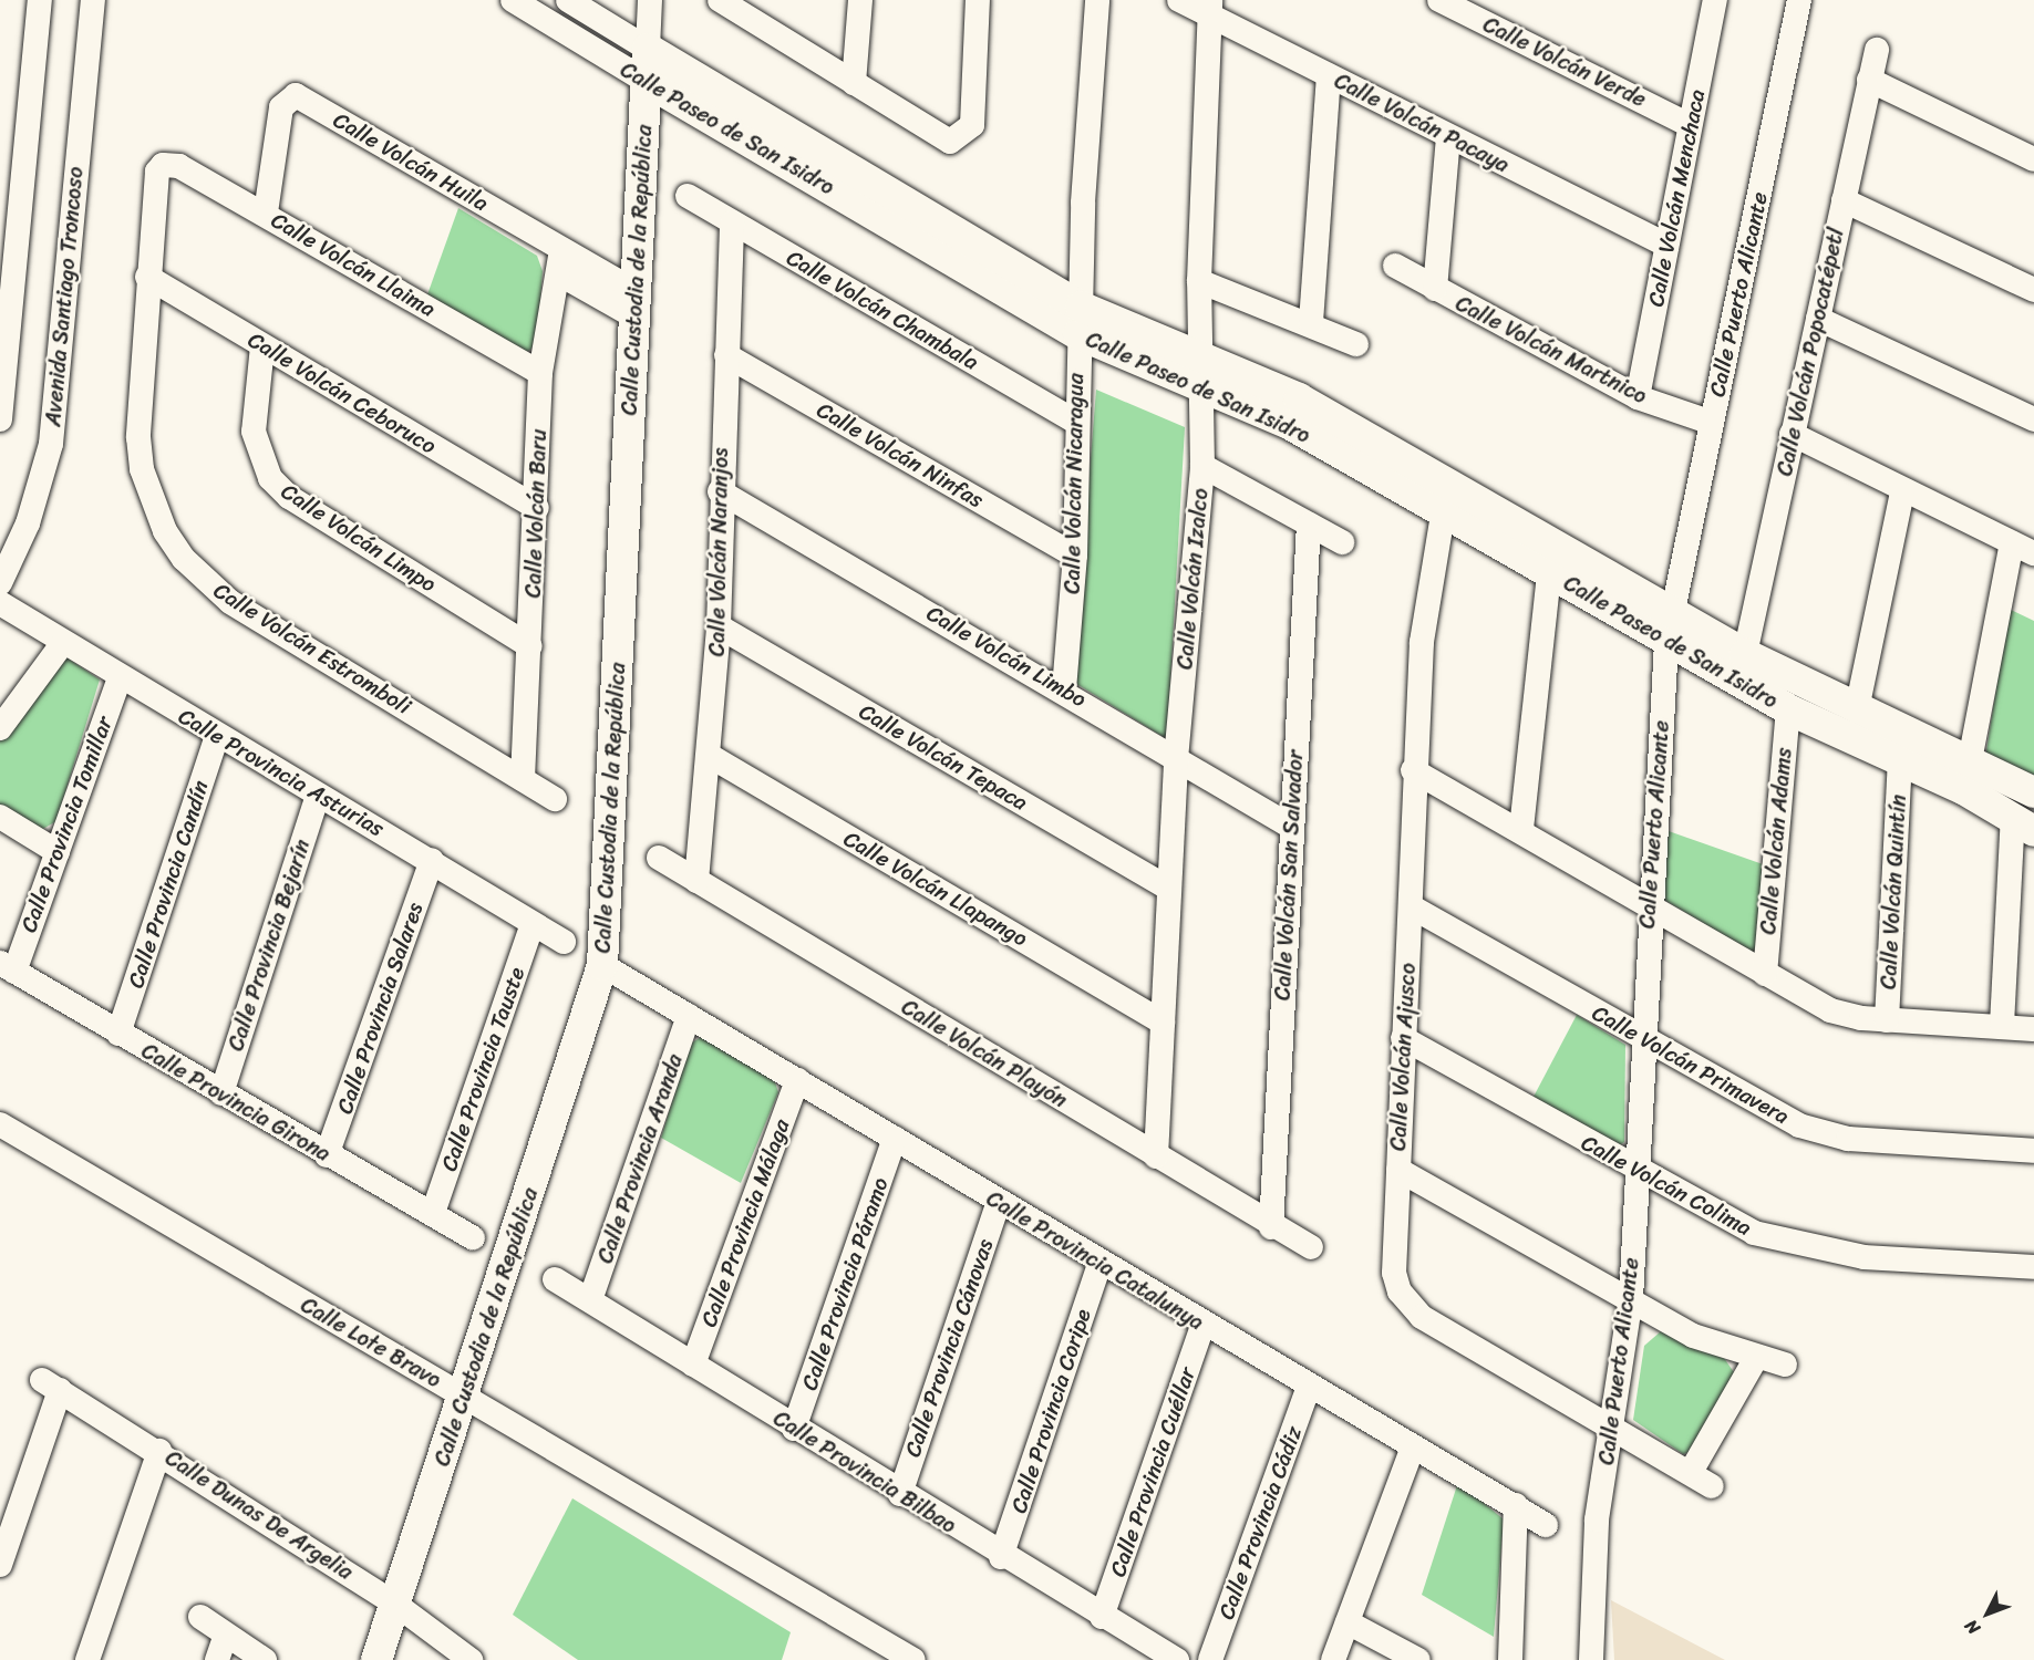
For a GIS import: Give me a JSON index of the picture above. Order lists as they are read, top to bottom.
{
  "streets": {
    "main road": ["Calle Paseo de San Isidro", "Calle Custodia de la República"],
    "street": [
      "Calle Volcán Verde",
      "Calle Volcán Pacaya",
      "Calle Volcán Huila",
      "Calle Volcán Menchaca",
      "Calle Volcán Llaima",
      "Calle Puerto Alicante",
      "Avenida Santiago Troncoso",
      "Calle Volcán Chambala",
      "Calle Volcán Martnico",
      "Calle Volcán Popocatépetl",
      "Calle Volcán Ceboruco",
      "Calle Volcán Ninfas",
      "Calle Volcán Nicaragua",
      "Calle Volcán Baru",
      "Calle Volcán Limpo",
      "Calle Volcán Naranjos",
      "Calle Volcán Izalco",
      "Calle Volcán Estromboli",
      "Calle Volcán Limbo",
      "Calle Volcán Tepaca",
      "Calle Provincia Asturias",
      "Calle Provincia Tomillar",
      "Calle Volcán Adams",
      "Calle Volcán San Salvador",
      "Calle Provincia Candín",
      "Calle Volcán Llapango",
      "Calle Volcán Quintín",
      "Calle Provincia Bejarín",
      "Calle Provincia Salares",
      "Calle Volcán Playón",
      "Calle Volcán Ajusco",
      "Calle Volcán Primavera",
      "Calle Provincia Tauste",
      "Calle Provincia Girona",
      "Calle Provincia Aranda",
      "Calle Volcán Colima",
      "Calle Provincia Málaga",
      "Calle Provincia Catalunya",
      "Calle Provincia Páramo",
      "Calle Lote Bravo",
      "Calle Provincia Cánovas",
      "Calle Provincia Coripe",
      "Calle Provincia Bilbao",
      "Calle Provincia Cuéllar",
      "Calle Dunas De Argelia",
      "Calle Provincia Cádiz"
    ]
  },
  "crossings": [
    ["Calle Volcán Verde", "Calle Volcán Menchaca"],
    ["Calle Volcán Pacaya", "Calle Volcán Menchaca"],
    ["Calle Volcán Pacaya", "Calle Volcán Izalco"],
    ["Calle Paseo de San Isidro", "Calle Custodia de la República"],
    ["Calle Paseo de San Isidro", "Calle Puerto Alicante"],
    ["Calle Paseo de San Isidro", "Calle Volcán Popocatépetl"],
    ["Calle Paseo de San Isidro", "Calle Volcán Nicaragua"],
    ["Calle Paseo de San Isidro", "Calle Volcán Izalco"],
    ["Calle Paseo de San Isidro", "Calle Volcán Adams"],
    ["Calle Paseo de San Isidro", "Calle Volcán Quintín"],
    ["Calle Paseo de San Isidro", "Calle Volcán Ajusco"],
    ["Calle Volcán Huila", "Calle Volcán Llaima"],
    ["Calle Volcán Huila", "Calle Custodia de la República"],
    ["Calle Volcán Huila", "Calle Volcán Baru"],
    ["Calle Volcán Menchaca", "Calle Volcán Martnico"],
    ["Calle Volcán Llaima", "Calle Volcán Baru"],
    ["Calle Volcán Llaima", "Calle Volcán Estromboli"],
    ["Calle Custodia de la República", "Calle Provincia Catalunya"],
    ["Calle Custodia de la República", "Calle Lote Bravo"],
    ["Calle Custodia de la República", "Calle Dunas De Argelia"],
    ["Calle Puerto Alicante", "Calle Volcán Martnico"],
    ["Calle Puerto Alicante", "Calle Volcán Ajusco"],
    ["Calle Puerto Alicante", "Calle Volcán Primavera"],
    ["Calle Puerto Alicante", "Calle Volcán Colima"],
    ["Calle Volcán Chambala", "Calle Volcán Nicaragua"],
    ["Calle Volcán Chambala", "Calle Volcán Naranjos"],
    ["Calle Volcán Ceboruco", "Calle Volcán Baru"],
    ["Calle Volcán Ceboruco", "Calle Volcán Limpo"],
    ["Calle Volcán Ceboruco", "Calle Volcán Estromboli"],
    ["Calle Volcán Ninfas", "Calle Volcán Nicaragua"],
    ["Calle Volcán Ninfas", "Calle Volcán Naranjos"],
    ["Calle Volcán Nicaragua", "Calle Volcán Limbo"],
    ["Calle Volcán Baru", "Calle Volcán Limpo"],
    ["Calle Volcán Baru", "Calle Volcán Estromboli"],
    ["Calle Volcán Naranjos", "Calle Volcán Limbo"],
    ["Calle Volcán Naranjos", "Calle Volcán Tepaca"],
    ["Calle Volcán Naranjos", "Calle Volcán Llapango"],
    ["Calle Volcán Naranjos", "Calle Volcán Playón"],
    ["Calle Volcán Izalco", "Calle Volcán Limbo"],
    ["Calle Volcán Izalco", "Calle Volcán Tepaca"],
    ["Calle Volcán Izalco", "Calle Volcán Llapango"],
    ["Calle Volcán Izalco", "Calle Volcán Playón"],
    ["Calle Volcán Limbo", "Calle Volcán San Salvador"],
    ["Calle Provincia Asturias", "Calle Provincia Tomillar"],
    ["Calle Provincia Asturias", "Calle Provincia Candín"],
    ["Calle Provincia Asturias", "Calle Provincia Bejarín"],
    ["Calle Provincia Asturias", "Calle Provincia Salares"],
    ["Calle Provincia Asturias", "Calle Provincia Tauste"],
    ["Calle Provincia Tomillar", "Calle Provincia Girona"],
    ["Calle Volcán San Salvador", "Calle Volcán Playón"],
    ["Calle Provincia Candín", "Calle Provincia Girona"],
    ["Calle Provincia Bejarín", "Calle Provincia Girona"],
    ["Calle Provincia Salares", "Calle Provincia Girona"],
    ["Calle Volcán Ajusco", "Calle Volcán Primavera"],
    ["Calle Volcán Ajusco", "Calle Volcán Colima"],
    ["Calle Provincia Tauste", "Calle Provincia Girona"],
    ["Calle Provincia Aranda", "Calle Provincia Catalunya"],
    ["Calle Provincia Aranda", "Calle Provincia Bilbao"],
    ["Calle Provincia Málaga", "Calle Provincia Catalunya"],
    ["Calle Provincia Málaga", "Calle Provincia Bilbao"],
    ["Calle Provincia Catalunya", "Calle Provincia Páramo"],
    ["Calle Provincia Catalunya", "Calle Provincia Cánovas"],
    ["Calle Provincia Catalunya", "Calle Provincia Coripe"],
    ["Calle Provincia Catalunya", "Calle Provincia Cuéllar"],
    ["Calle Provincia Catalunya", "Calle Provincia Cádiz"],
    ["Calle Provincia Páramo", "Calle Provincia Bilbao"],
    ["Calle Provincia Cánovas", "Calle Provincia Bilbao"],
    ["Calle Provincia Coripe", "Calle Provincia Bilbao"],
    ["Calle Provincia Bilbao", "Calle Provincia Cuéllar"]
  ],
  "north": "bottom left"
}
